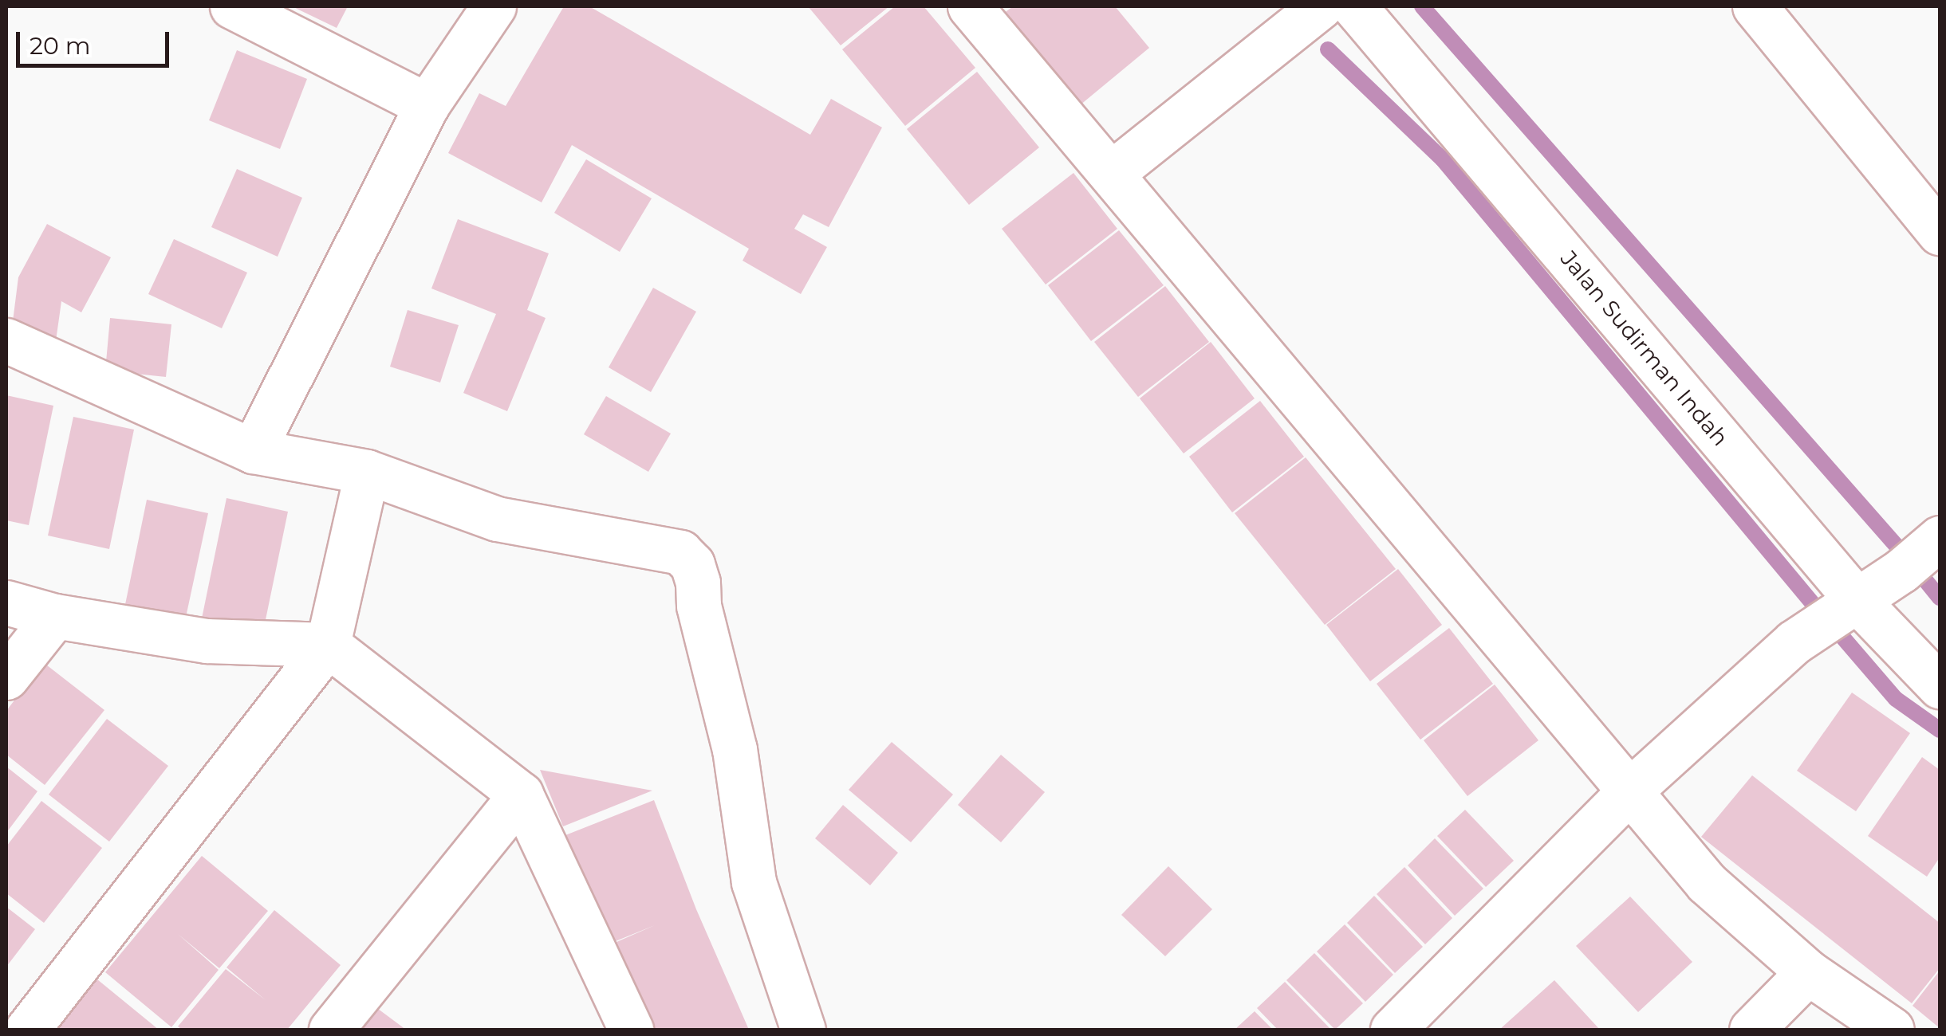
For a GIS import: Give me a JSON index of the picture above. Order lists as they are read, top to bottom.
{
  "streets": {
    "street": ["Jalan Sudirman Indah"]
  },
  "scale_bar": "20 m"
}
